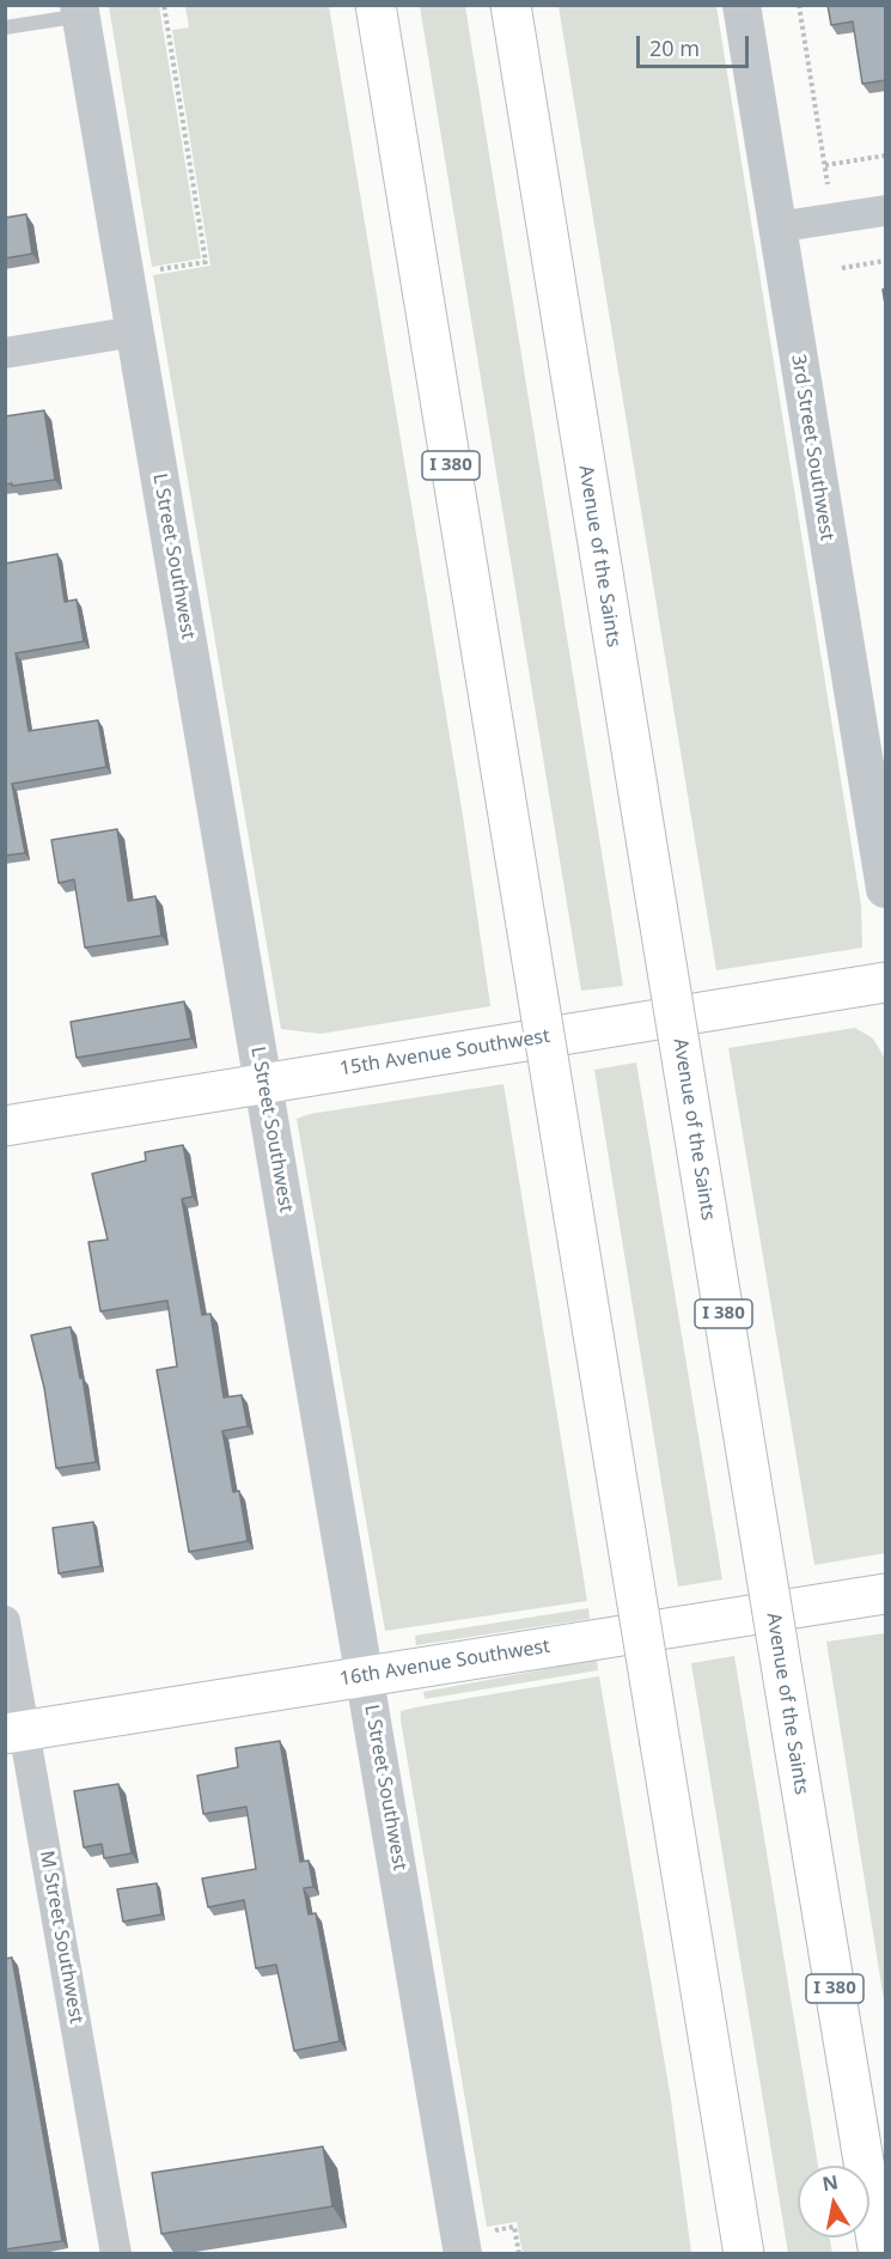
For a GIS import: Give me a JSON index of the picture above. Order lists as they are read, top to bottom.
{
  "streets": {
    "main road": [
      "I 380",
      "Avenue of the Saints",
      "15th Avenue Southwest",
      "16th Avenue Southwest"
    ],
    "street": ["3rd Street Southwest", "L Street Southwest", "M Street Southwest"]
  },
  "crossings": [
    ["L Street Southwest", "15th Avenue Southwest"],
    ["L Street Southwest", "16th Avenue Southwest"],
    ["16th Avenue Southwest", "M Street Southwest"]
  ],
  "scale_bar": "20 m",
  "north": "top"
}
